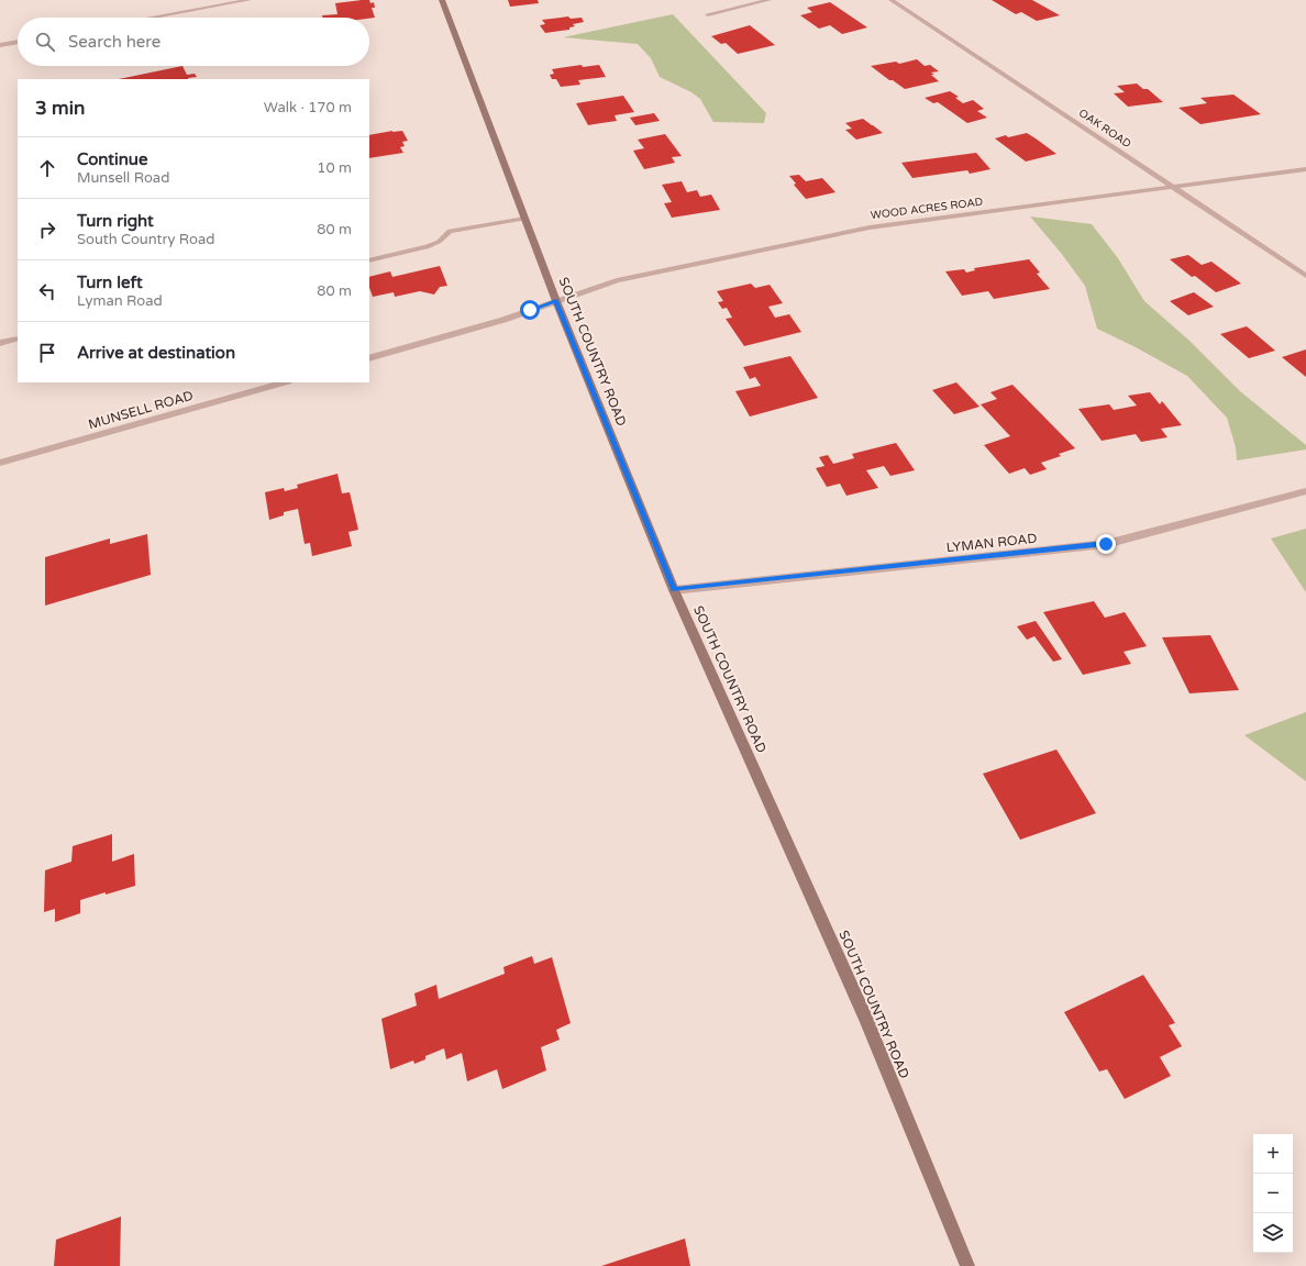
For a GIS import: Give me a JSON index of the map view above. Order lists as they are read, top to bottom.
{
  "streets": {
    "main road": ["SOUTH COUNTRY ROAD"],
    "street": [
      "OAK ROAD",
      "WOOD ACRES ROAD",
      "MUNSELL ROAD",
      "LYMAN ROAD"
    ]
  },
  "crossings": [
    ["OAK ROAD", "WOOD ACRES ROAD"],
    ["WOOD ACRES ROAD", "SOUTH COUNTRY ROAD"],
    ["SOUTH COUNTRY ROAD", "LYMAN ROAD"]
  ],
  "page": {
    "search": "Search here",
    "heading": ["3 min", "Walk · 170 m"],
    "list": [
      ["Continue", "Munsell Road", "10 m"],
      ["Turn right", "South Country Road", "80 m"],
      ["Turn left", "Lyman Road", "80 m"],
      "Arrive at destination"
    ],
    "map_buttons": ["+", "−"]
  }
}
